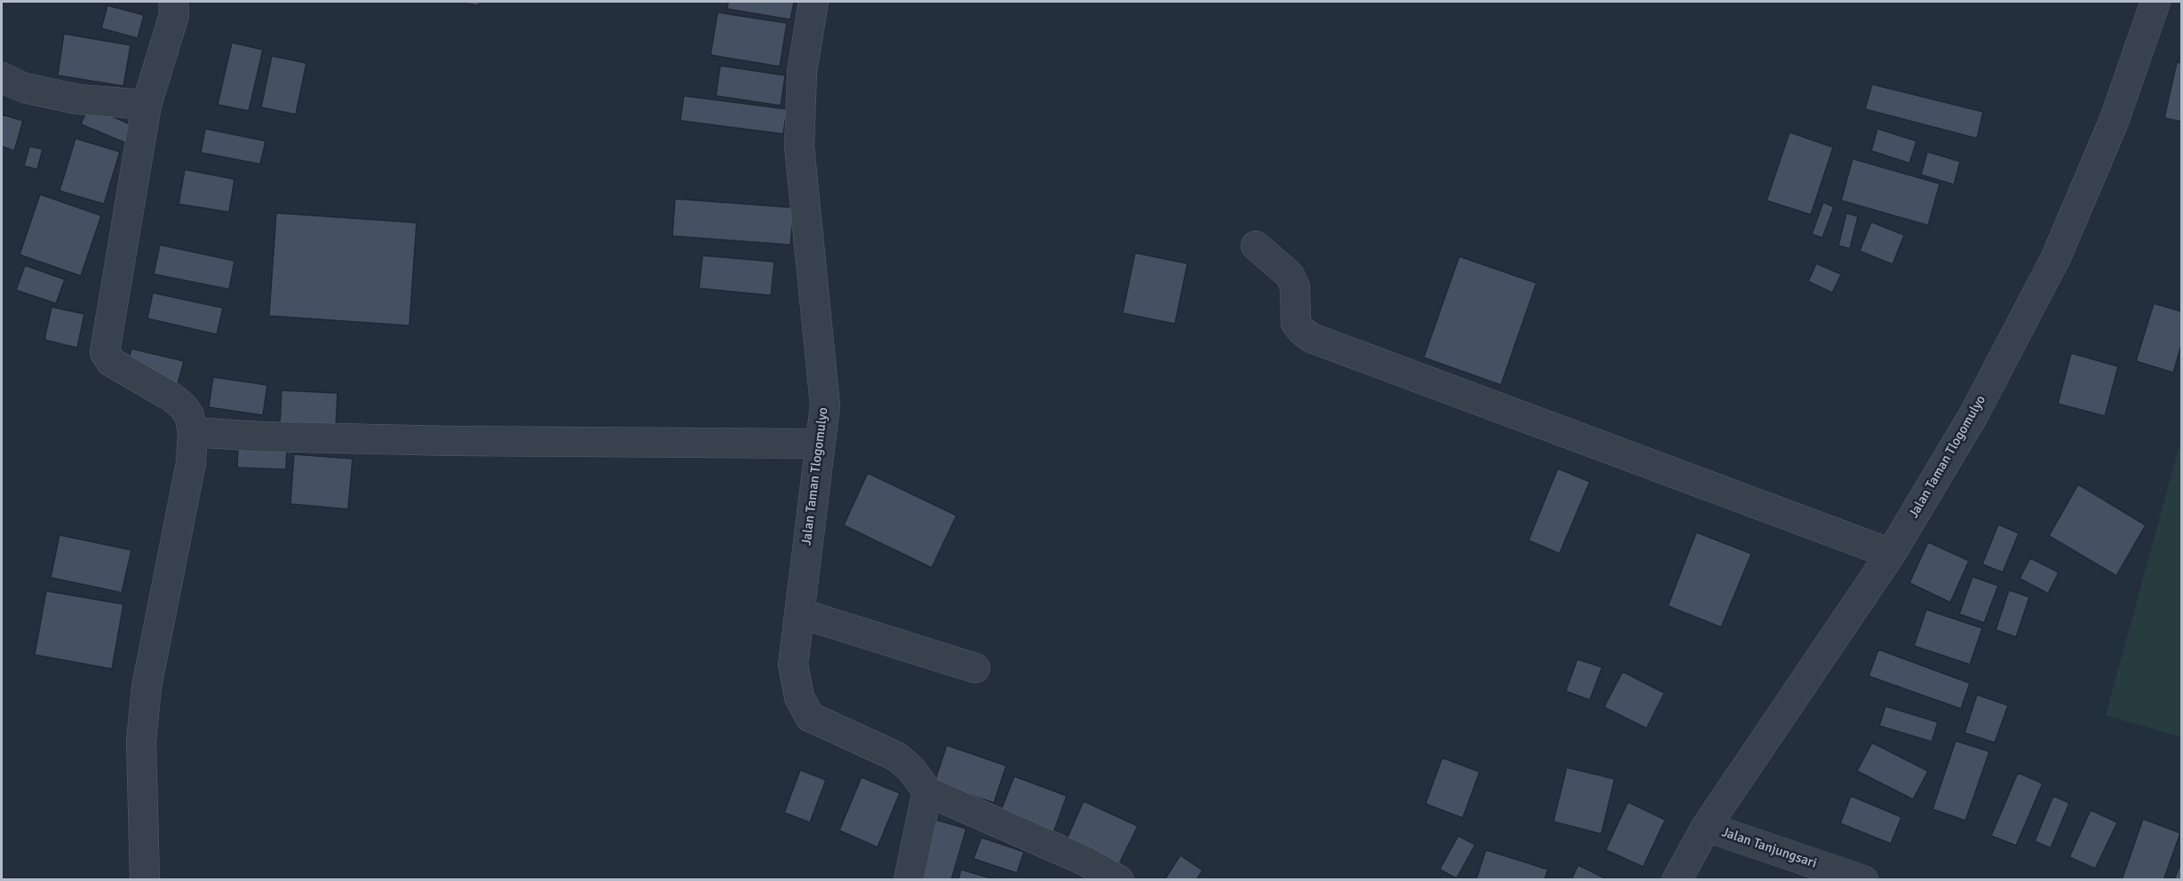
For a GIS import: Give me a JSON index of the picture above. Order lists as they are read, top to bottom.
{
  "streets": {
    "street": ["Jalan Taman Tlogomulyo", "Jalan Tanjungsari"]
  },
  "crossings": [
    ["Jalan Taman Tlogomulyo", "Jalan Tanjungsari"]
  ]
}
